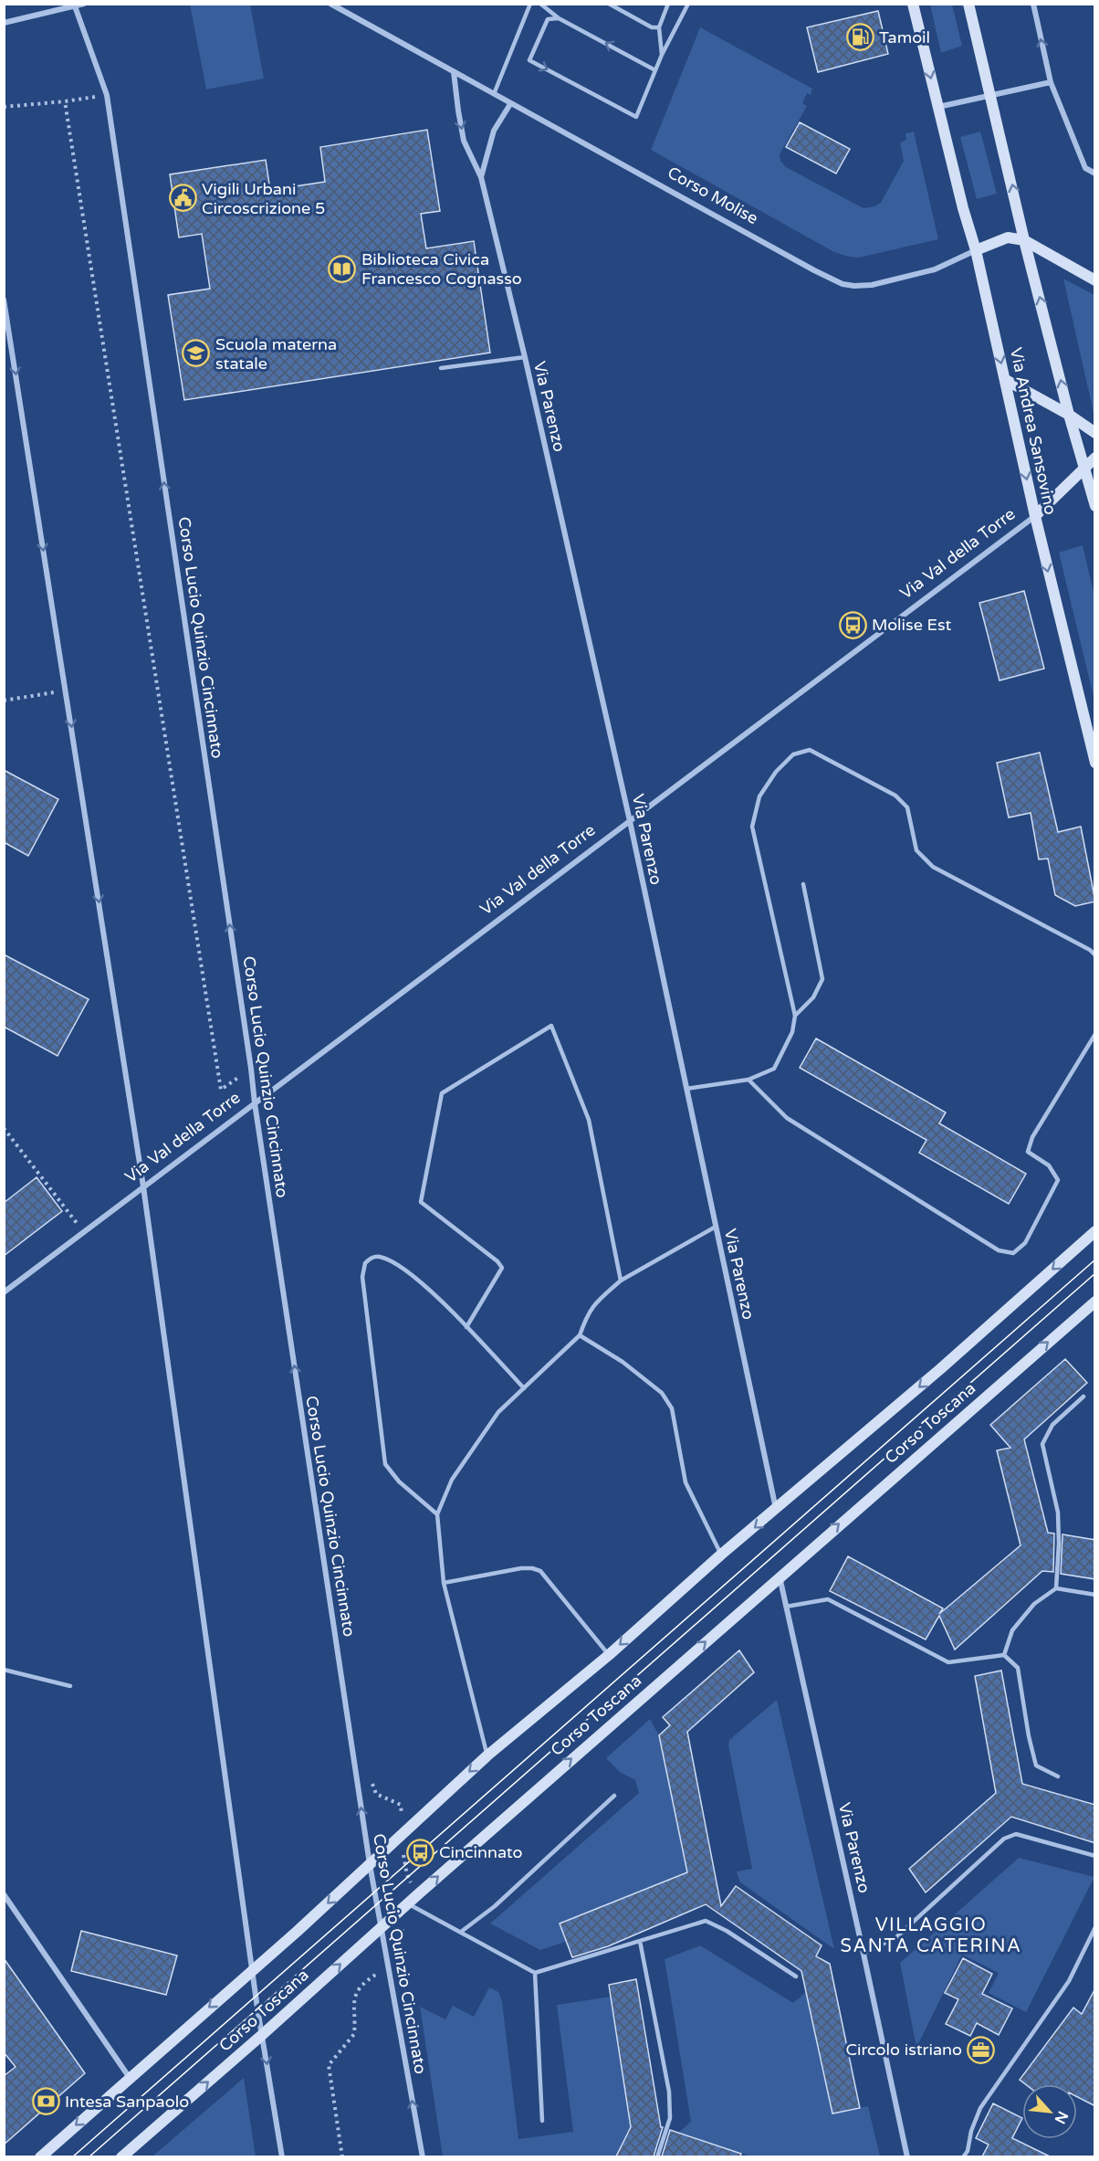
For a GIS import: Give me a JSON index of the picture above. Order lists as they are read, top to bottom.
{
  "streets": {
    "street": [
      "Corso Molise",
      "Via Parenzo",
      "Via Andrea Sansovino",
      "Via Val della Torre",
      "Corso Lucio Quinzio Cincinnato",
      "Corso Toscana"
    ]
  },
  "crossings": [
    ["Corso Molise", "Via Parenzo"],
    ["Corso Molise", "Via Andrea Sansovino"],
    ["Via Parenzo", "Via Val della Torre"],
    ["Via Parenzo", "Corso Toscana"],
    ["Via Andrea Sansovino", "Via Val della Torre"],
    ["Via Val della Torre", "Corso Lucio Quinzio Cincinnato"],
    ["Corso Lucio Quinzio Cincinnato", "Corso Toscana"]
  ],
  "one_way": ["Corso Lucio Quinzio Cincinnato"],
  "districts": ["VILLAGGIO SANTA CATERINA"],
  "places": {
    "fuel station": ["Tamoil"],
    "public building": ["Vigili Urbani Circoscrizione 5"],
    "library": ["Biblioteca Civica Francesco Cognasso"],
    "school or university": ["Scuola materna statale"],
    "bus stop": ["Molise Est", "Cincinnato"],
    "office": ["Circolo istriano"],
    "bank": ["Intesa Sanpaolo"]
  },
  "north": "bottom right"
}
